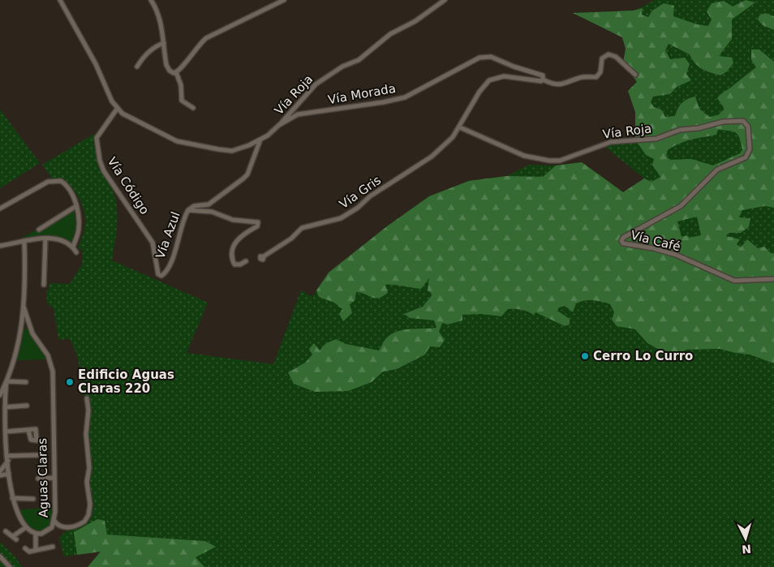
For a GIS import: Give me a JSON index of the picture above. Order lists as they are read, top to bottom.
{
  "streets": {
    "street": [
      "Vía Morada",
      "Vía Roja",
      "Vía Código",
      "Vía Gris",
      "Vía Azul",
      "Vía Café",
      "Aguas Claras"
    ]
  },
  "crossings": [
    ["Vía Morada", "Vía Roja"],
    ["Vía Morada", "Vía Código"],
    ["Vía Morada", "Vía Azul"],
    ["Vía Roja", "Vía Gris"],
    ["Vía Roja", "Vía Café"],
    ["Vía Código", "Vía Azul"]
  ],
  "places": ["Cerro Lo Curro", "Edificio Aguas Claras 220"],
  "north": "bottom"
}
